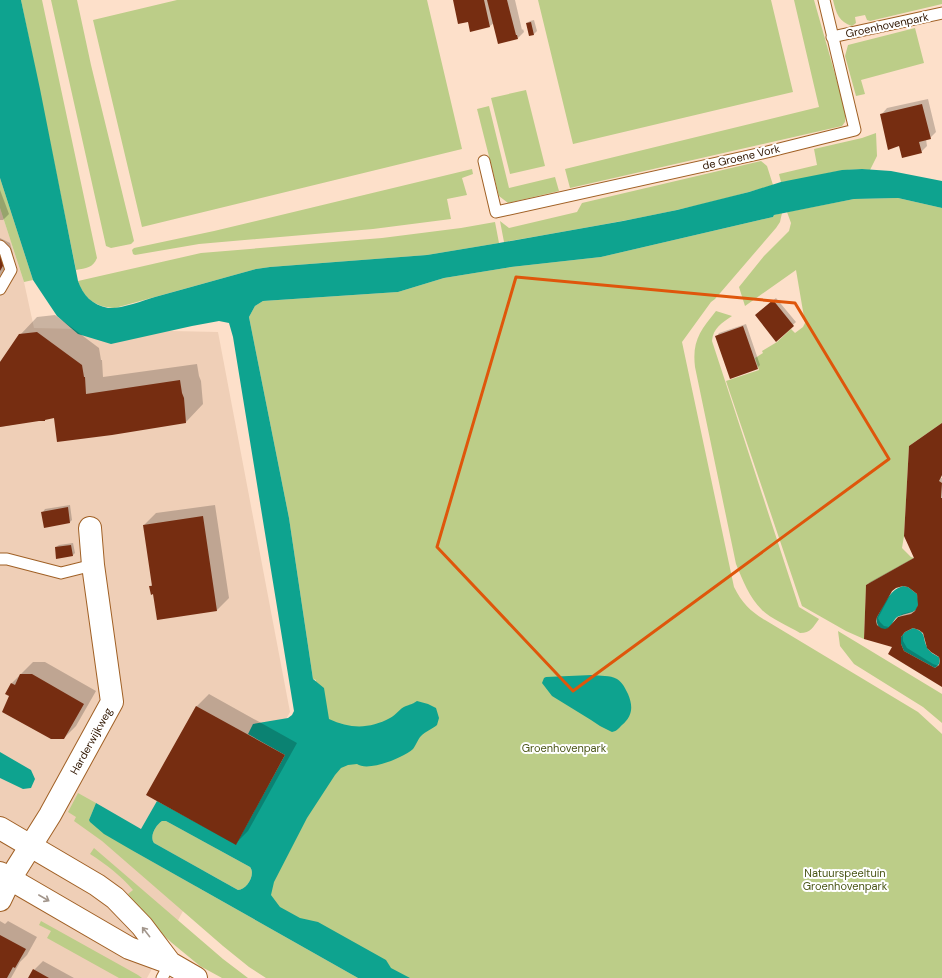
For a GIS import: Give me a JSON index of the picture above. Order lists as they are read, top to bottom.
{
  "streets": {
    "main road": ["Harderwijkweg"],
    "lane": ["Groenhovenpark", "de Groene Vork"]
  },
  "crossings": [
    ["Groenhovenpark", "de Groene Vork"]
  ],
  "parks": ["Groenhovenpark", "Natuurspeeltuin Groenhovenpark"]
}
